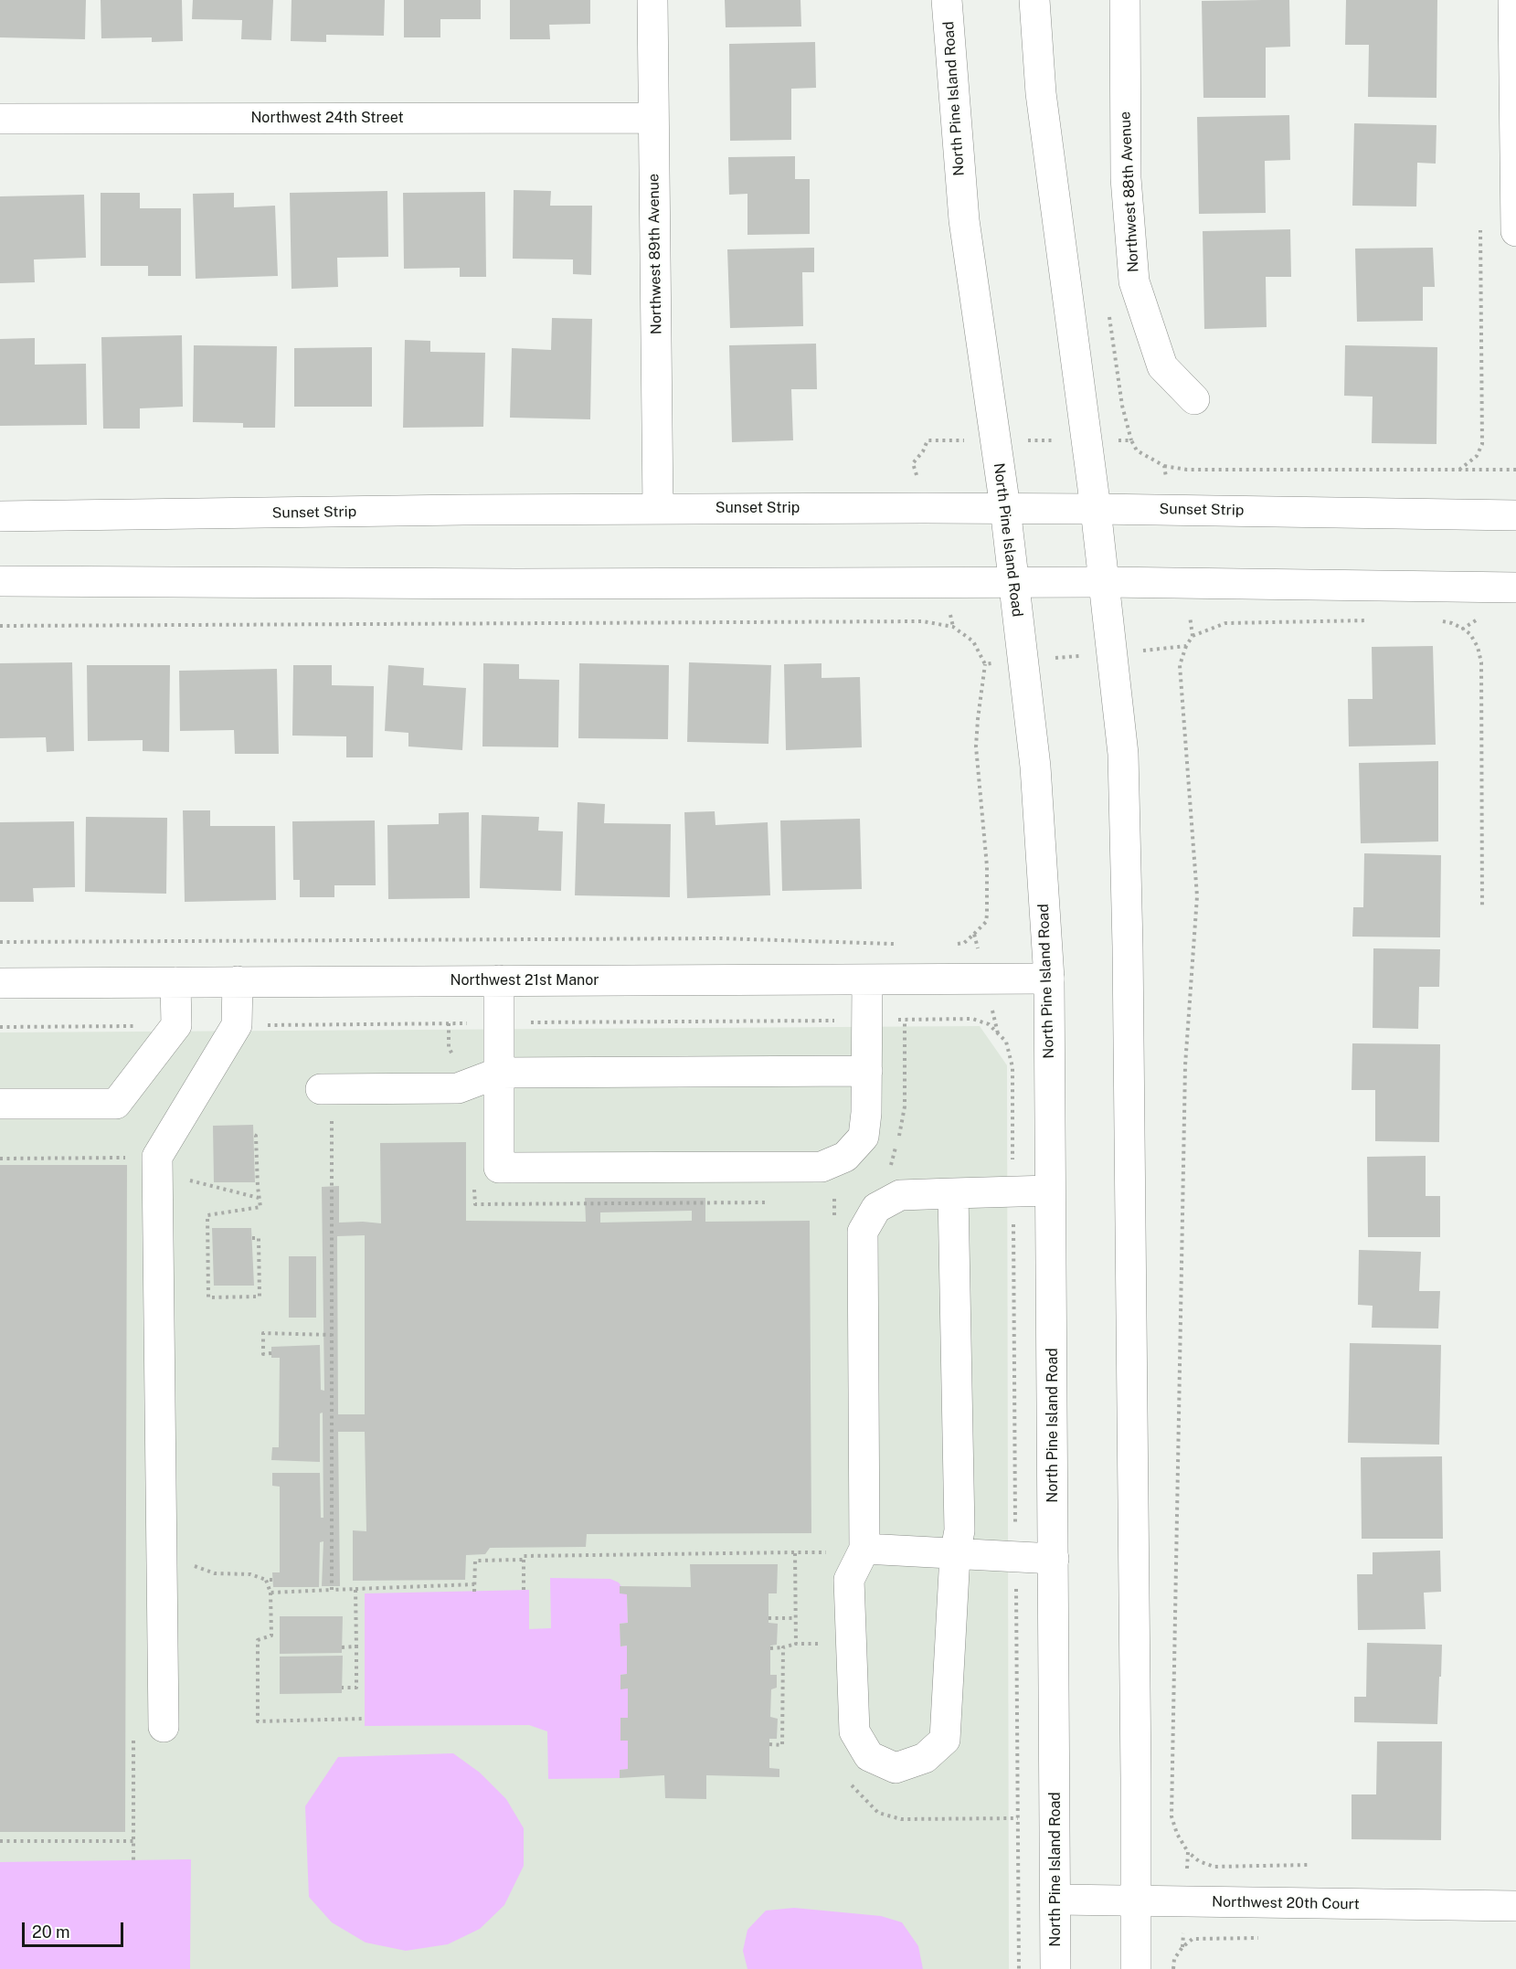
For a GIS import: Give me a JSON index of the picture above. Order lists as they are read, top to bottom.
{
  "streets": {
    "street": [
      "North Pine Island Road",
      "Northwest 24th Street",
      "Northwest 88th Avenue",
      "Northwest 89th Avenue",
      "Sunset Strip",
      "Northwest 21st Manor",
      "Northwest 20th Court"
    ]
  },
  "crossings": [
    ["North Pine Island Road", "Sunset Strip"],
    ["North Pine Island Road", "Northwest 21st Manor"],
    ["North Pine Island Road", "Northwest 20th Court"],
    ["Northwest 24th Street", "Northwest 89th Avenue"],
    ["Northwest 89th Avenue", "Sunset Strip"]
  ],
  "scale_bar": "20 m"
}
